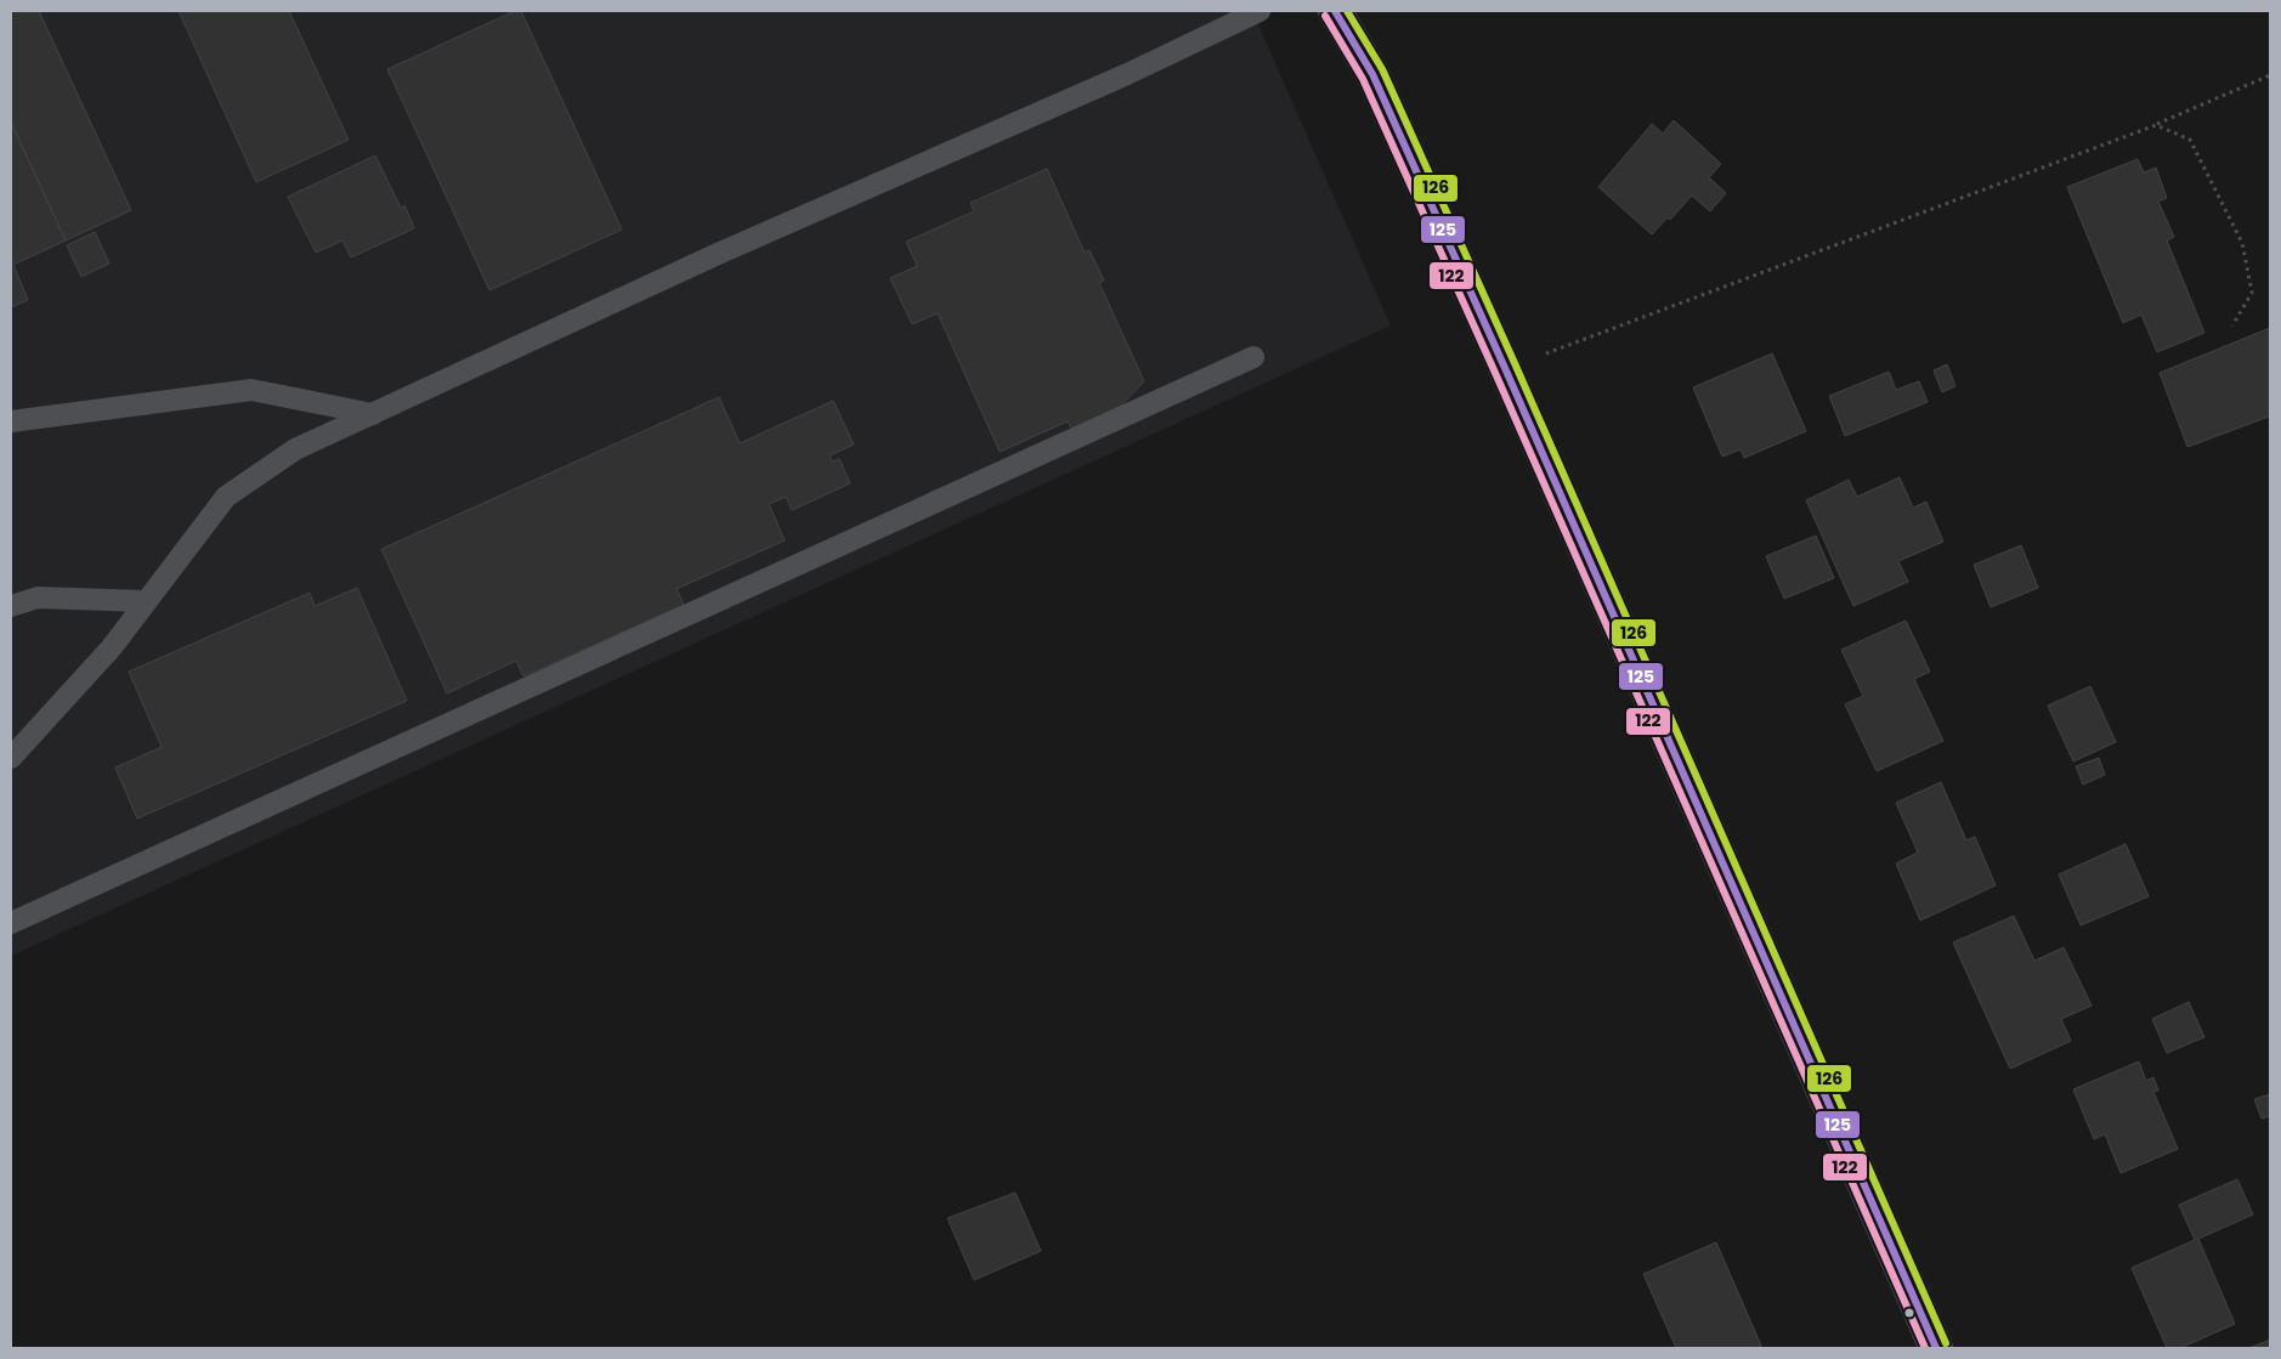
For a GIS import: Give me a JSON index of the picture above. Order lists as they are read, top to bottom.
{
  "lines": ["transit line 125", "transit line 126", "transit line 122"]
}
